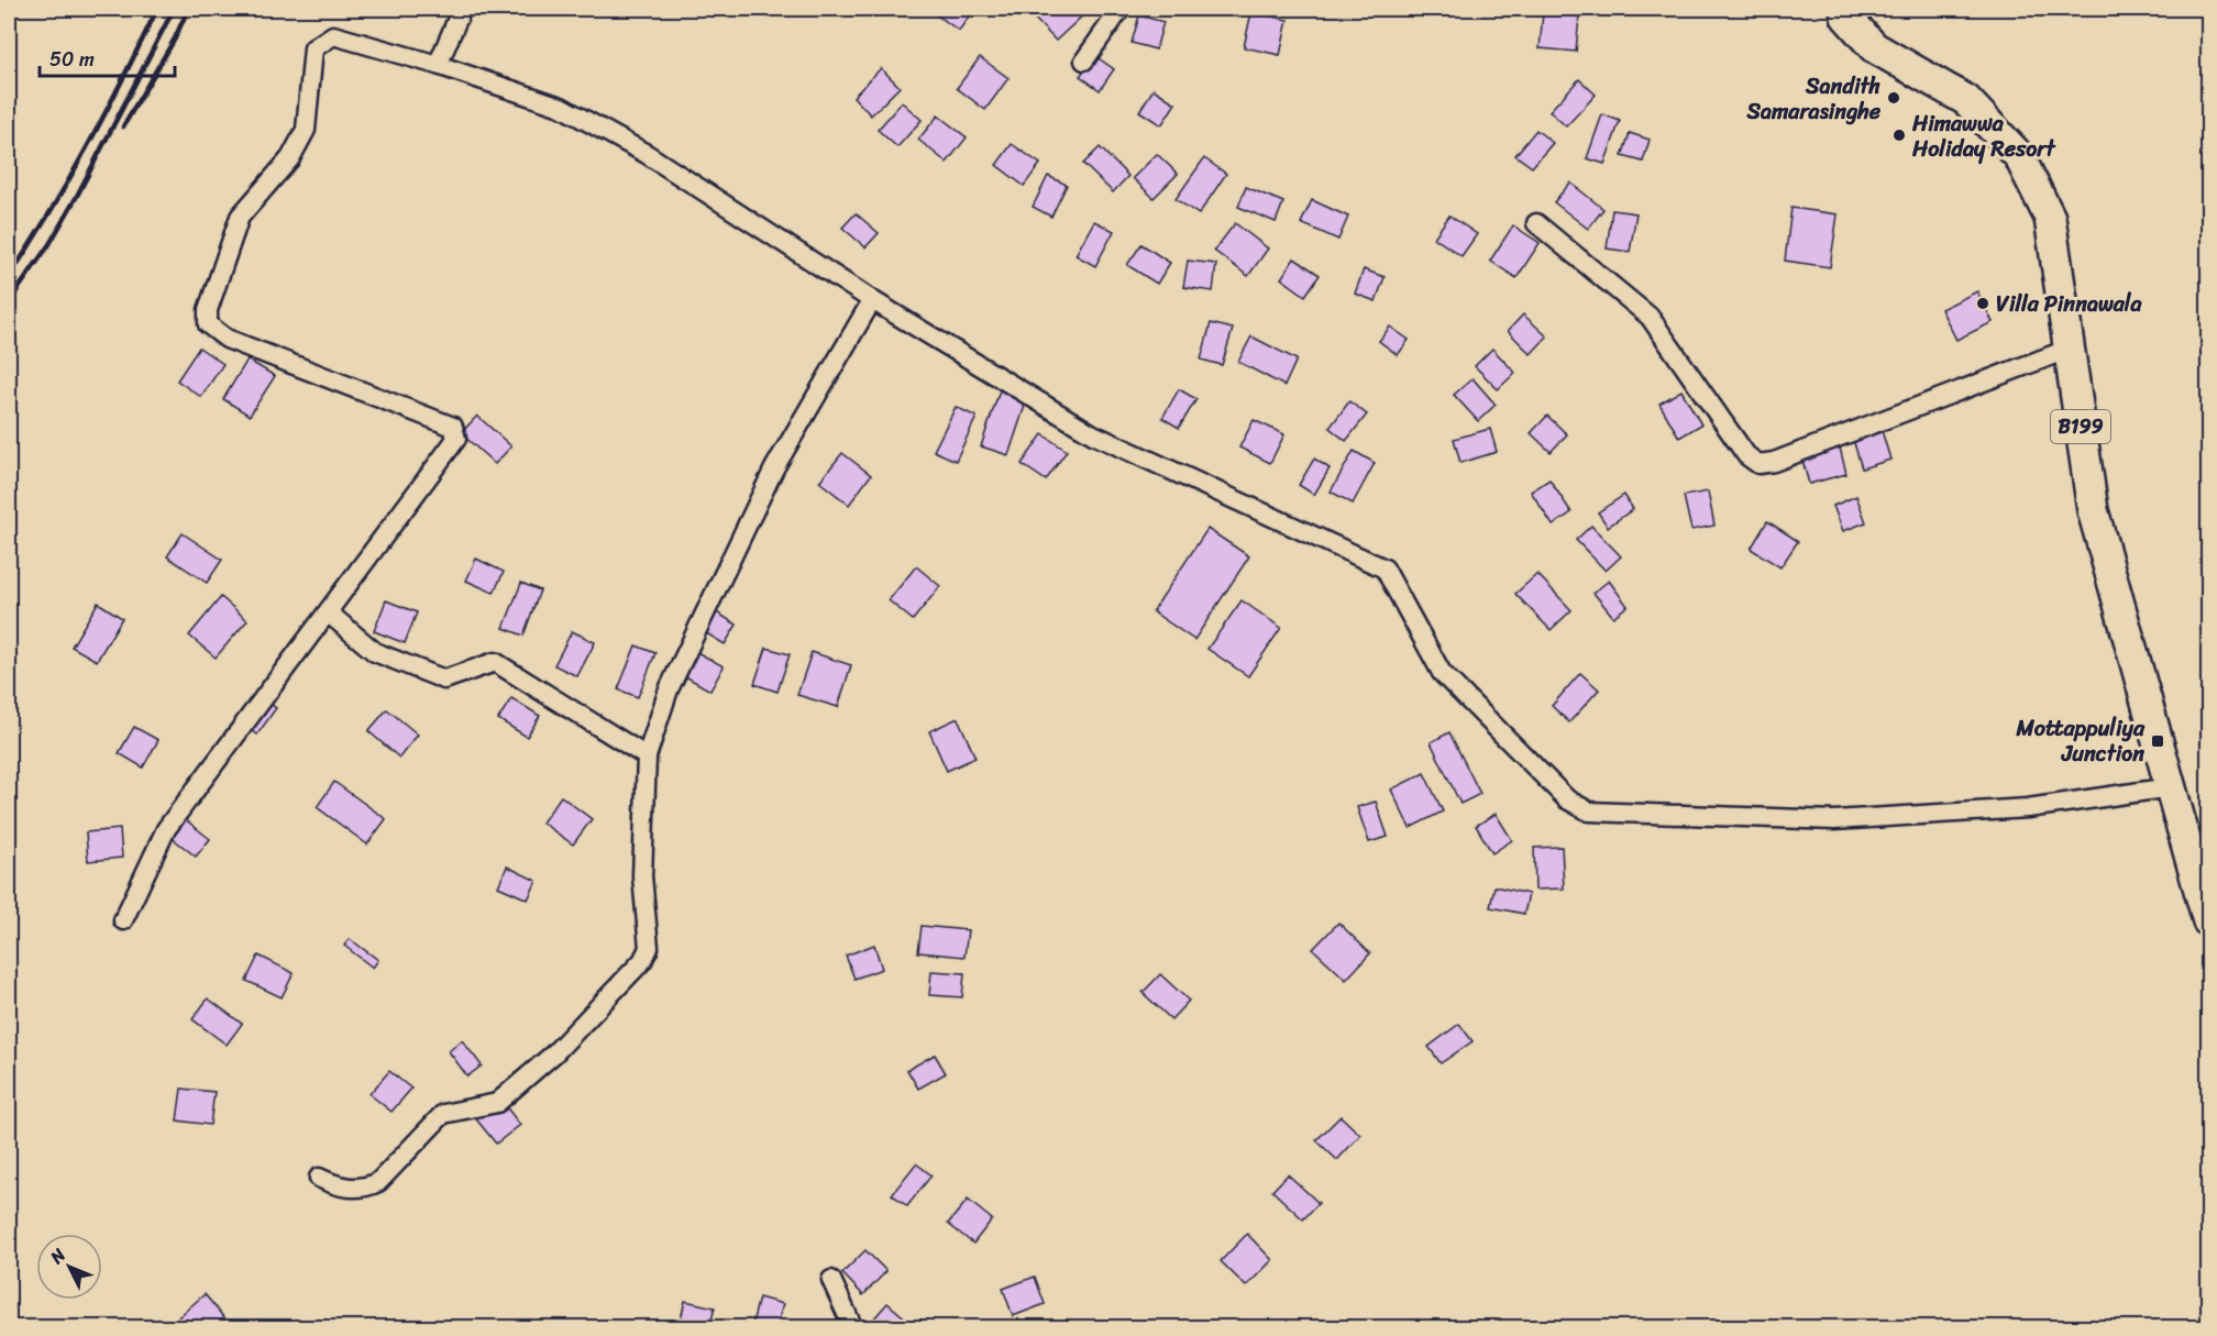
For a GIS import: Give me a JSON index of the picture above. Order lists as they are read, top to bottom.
{
  "streets": {
    "main road": ["B199"]
  },
  "places": {
    "other": ["Sandith Samarasinghe", "Himawwa Holiday Resort", "Villa Pinnawala"],
    "transit": ["Mottappuliya Junction"]
  },
  "scale_bar": "50 m",
  "north": "top left"
}
